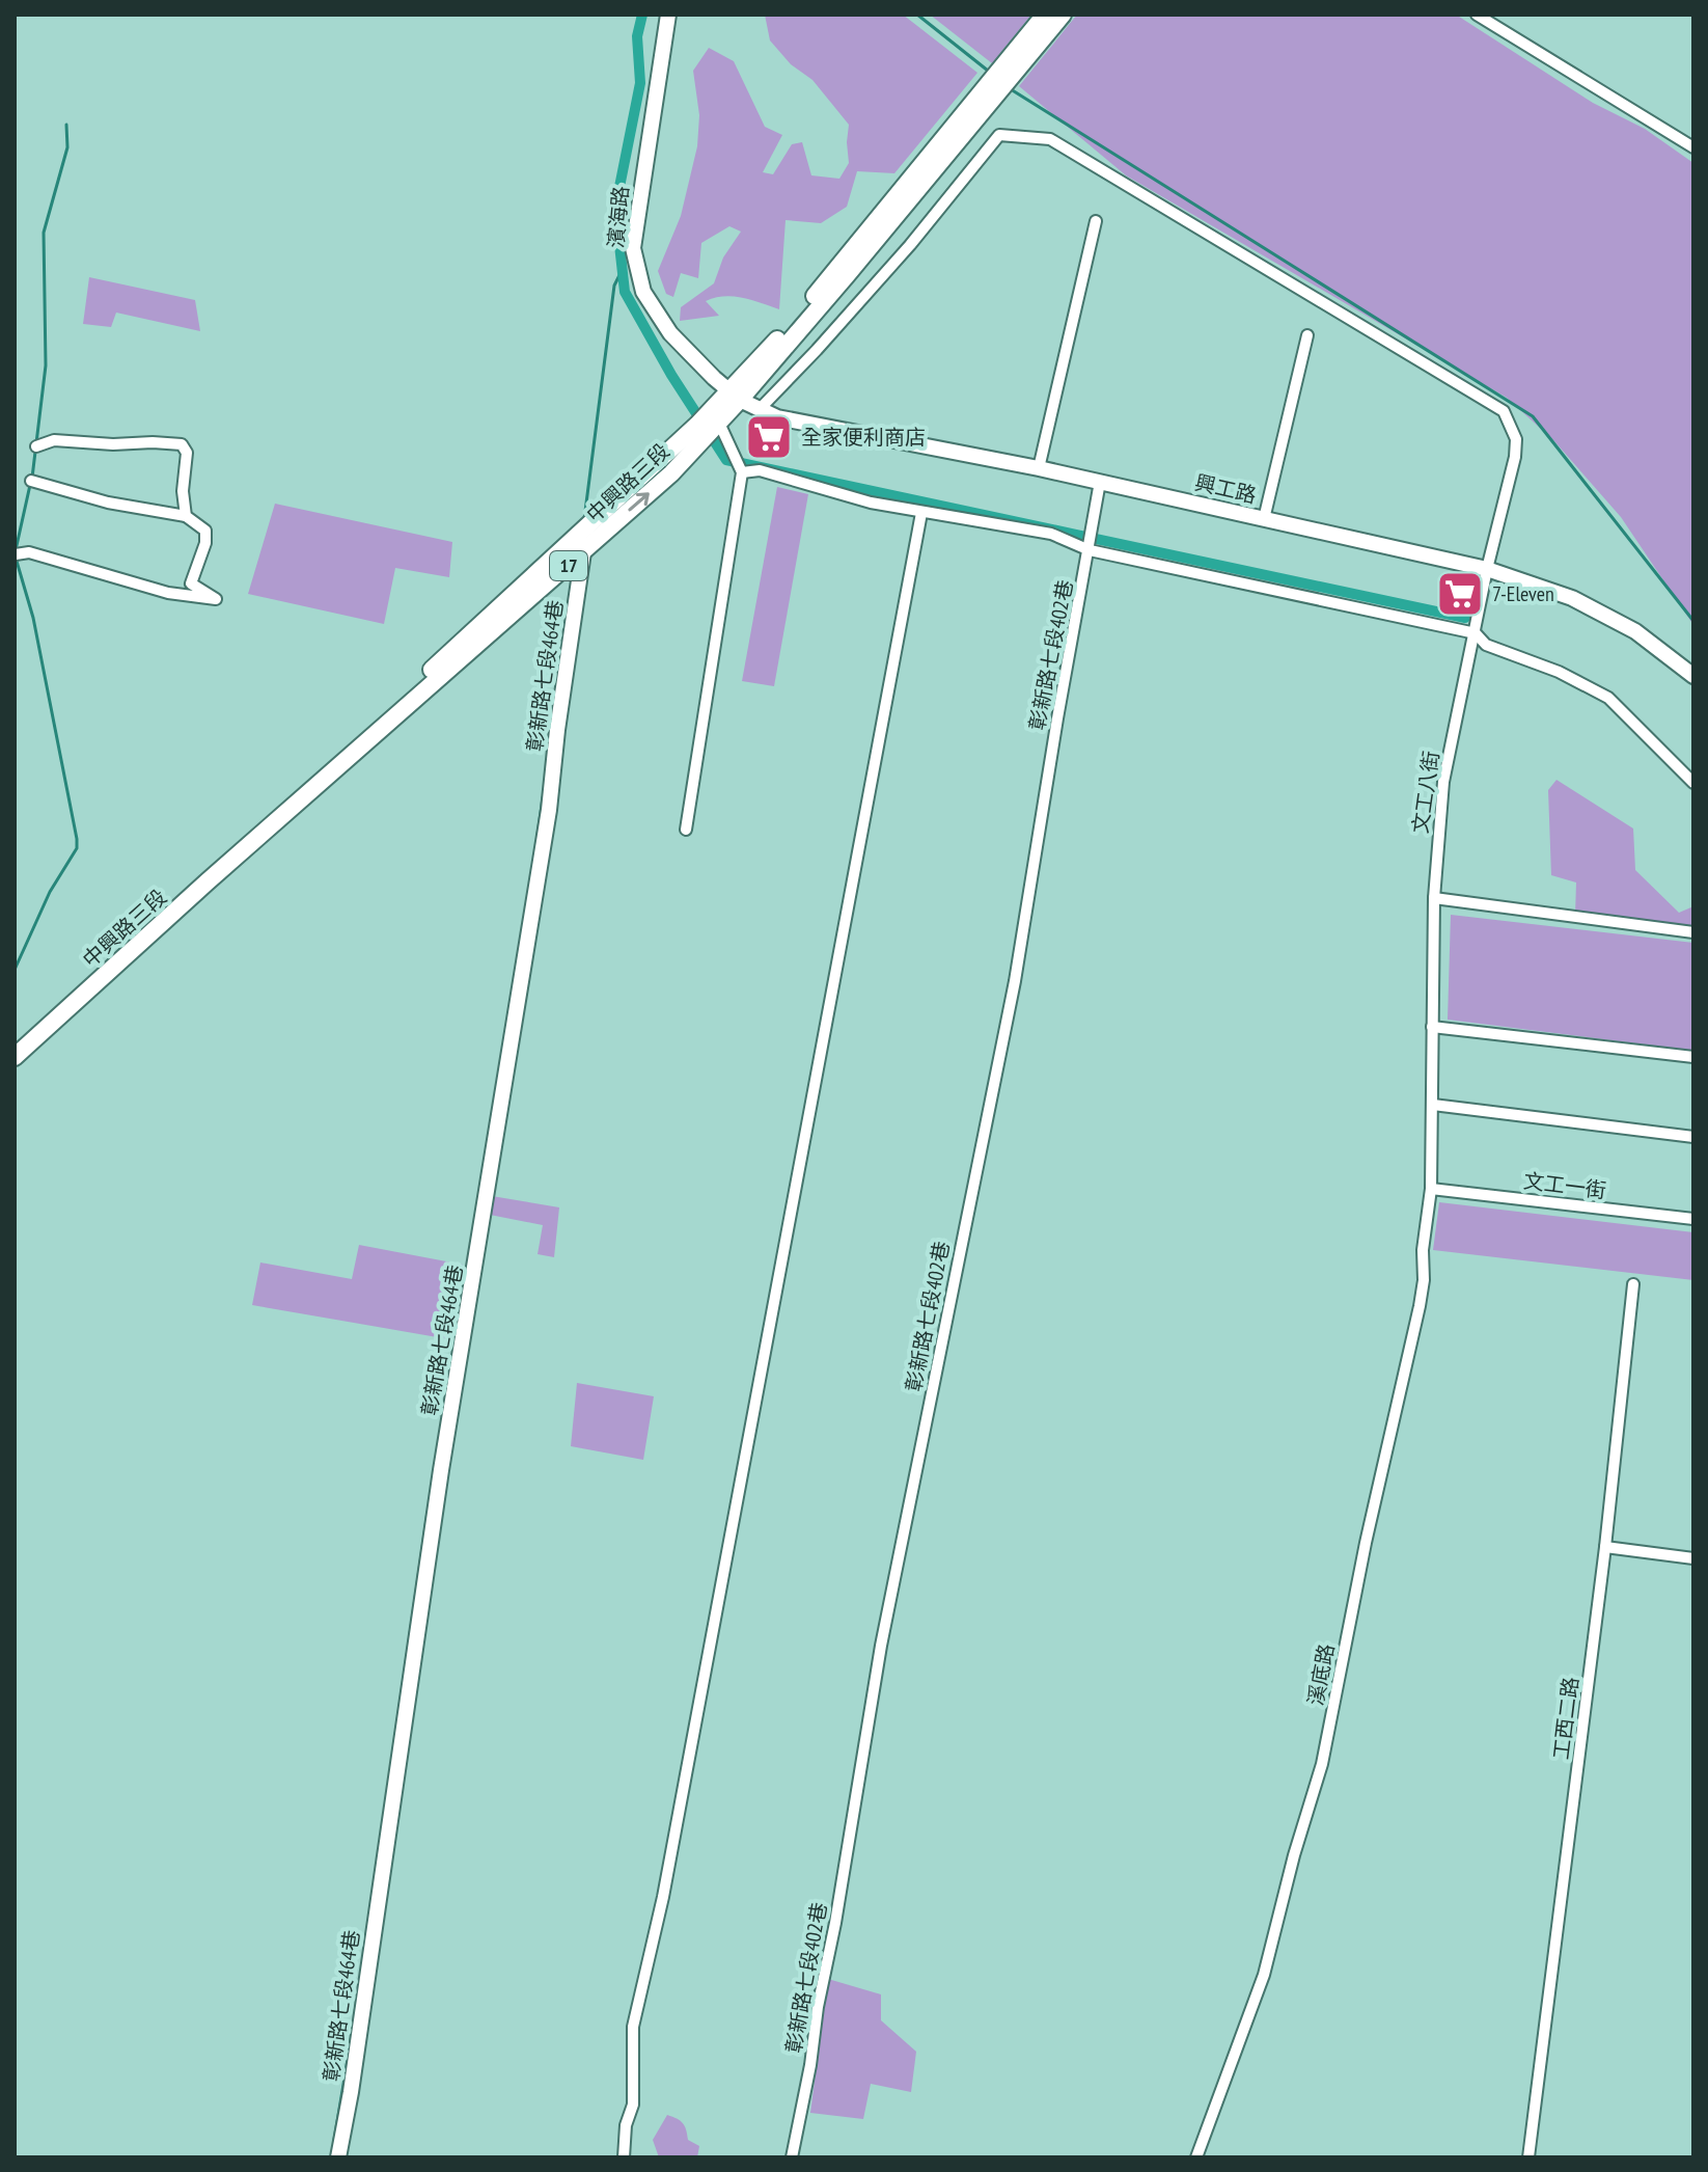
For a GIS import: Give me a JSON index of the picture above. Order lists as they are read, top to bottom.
{
  "streets": {
    "main road": ["中興路三段", "17"],
    "street": [
      "濱海路",
      "興工路",
      "彰新路七段402巷",
      "彰新路七段464巷",
      "文工八街",
      "文工一街",
      "溪底路",
      "工西二路"
    ]
  },
  "crossings": [
    ["濱海路", "中興路三段"],
    ["濱海路", "興工路"],
    ["中興路三段", "興工路"],
    ["中興路三段", "彰新路七段464巷"],
    ["興工路", "彰新路七段402巷"],
    ["興工路", "文工八街"],
    ["文工八街", "文工一街"],
    ["文工八街", "溪底路"],
    ["文工一街", "溪底路"]
  ],
  "places": {
    "supermarket": ["全家便利商店", "7-Eleven"]
  }
}
